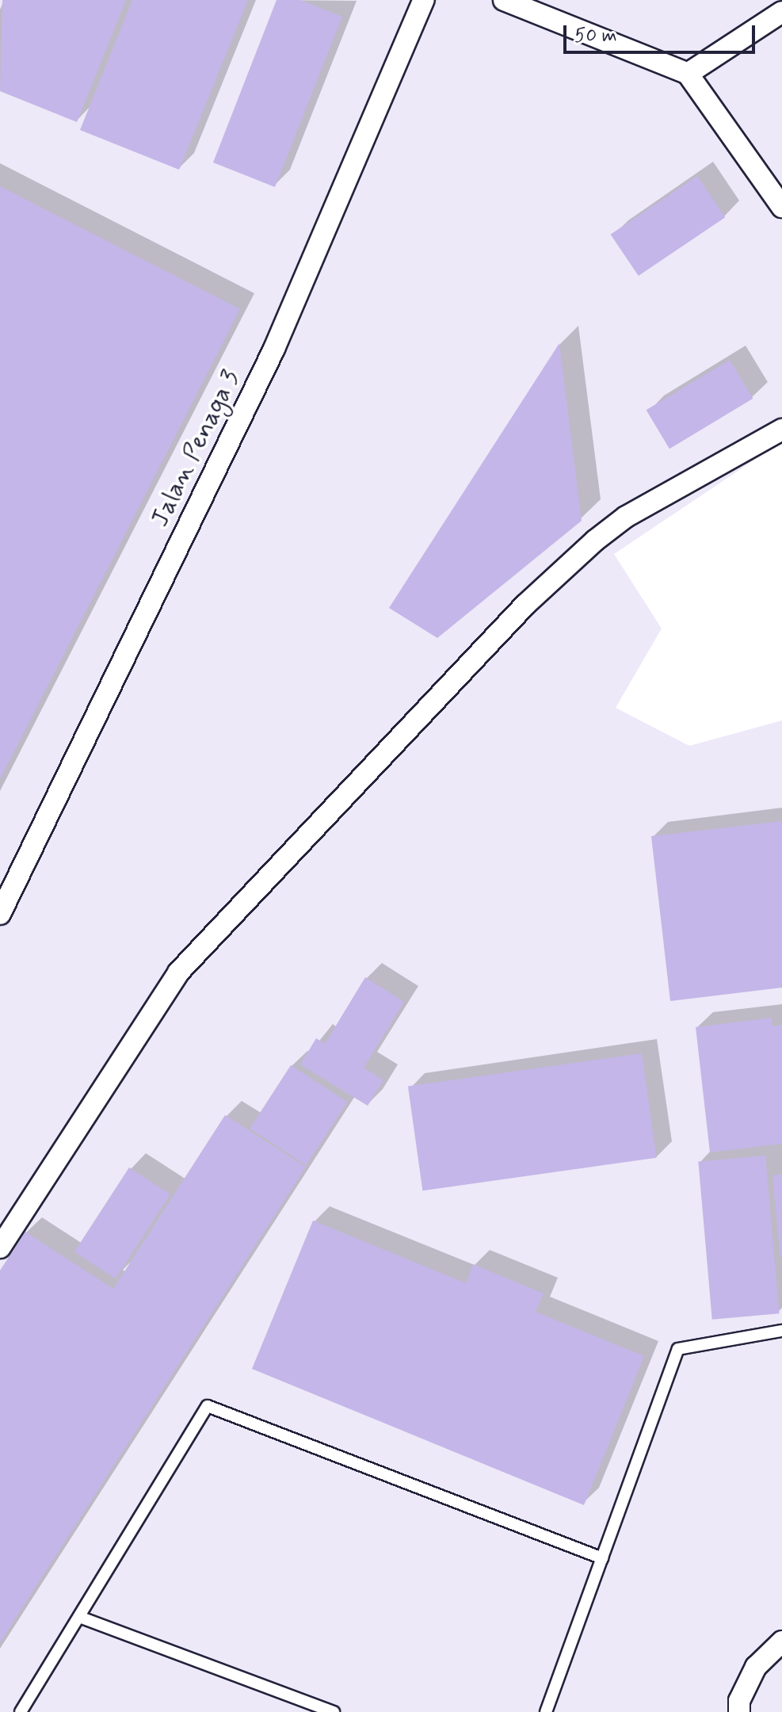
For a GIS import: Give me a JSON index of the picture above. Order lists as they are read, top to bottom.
{
  "streets": {
    "street": ["Jalan Penaga 3"]
  },
  "scale_bar": "50 m"
}
